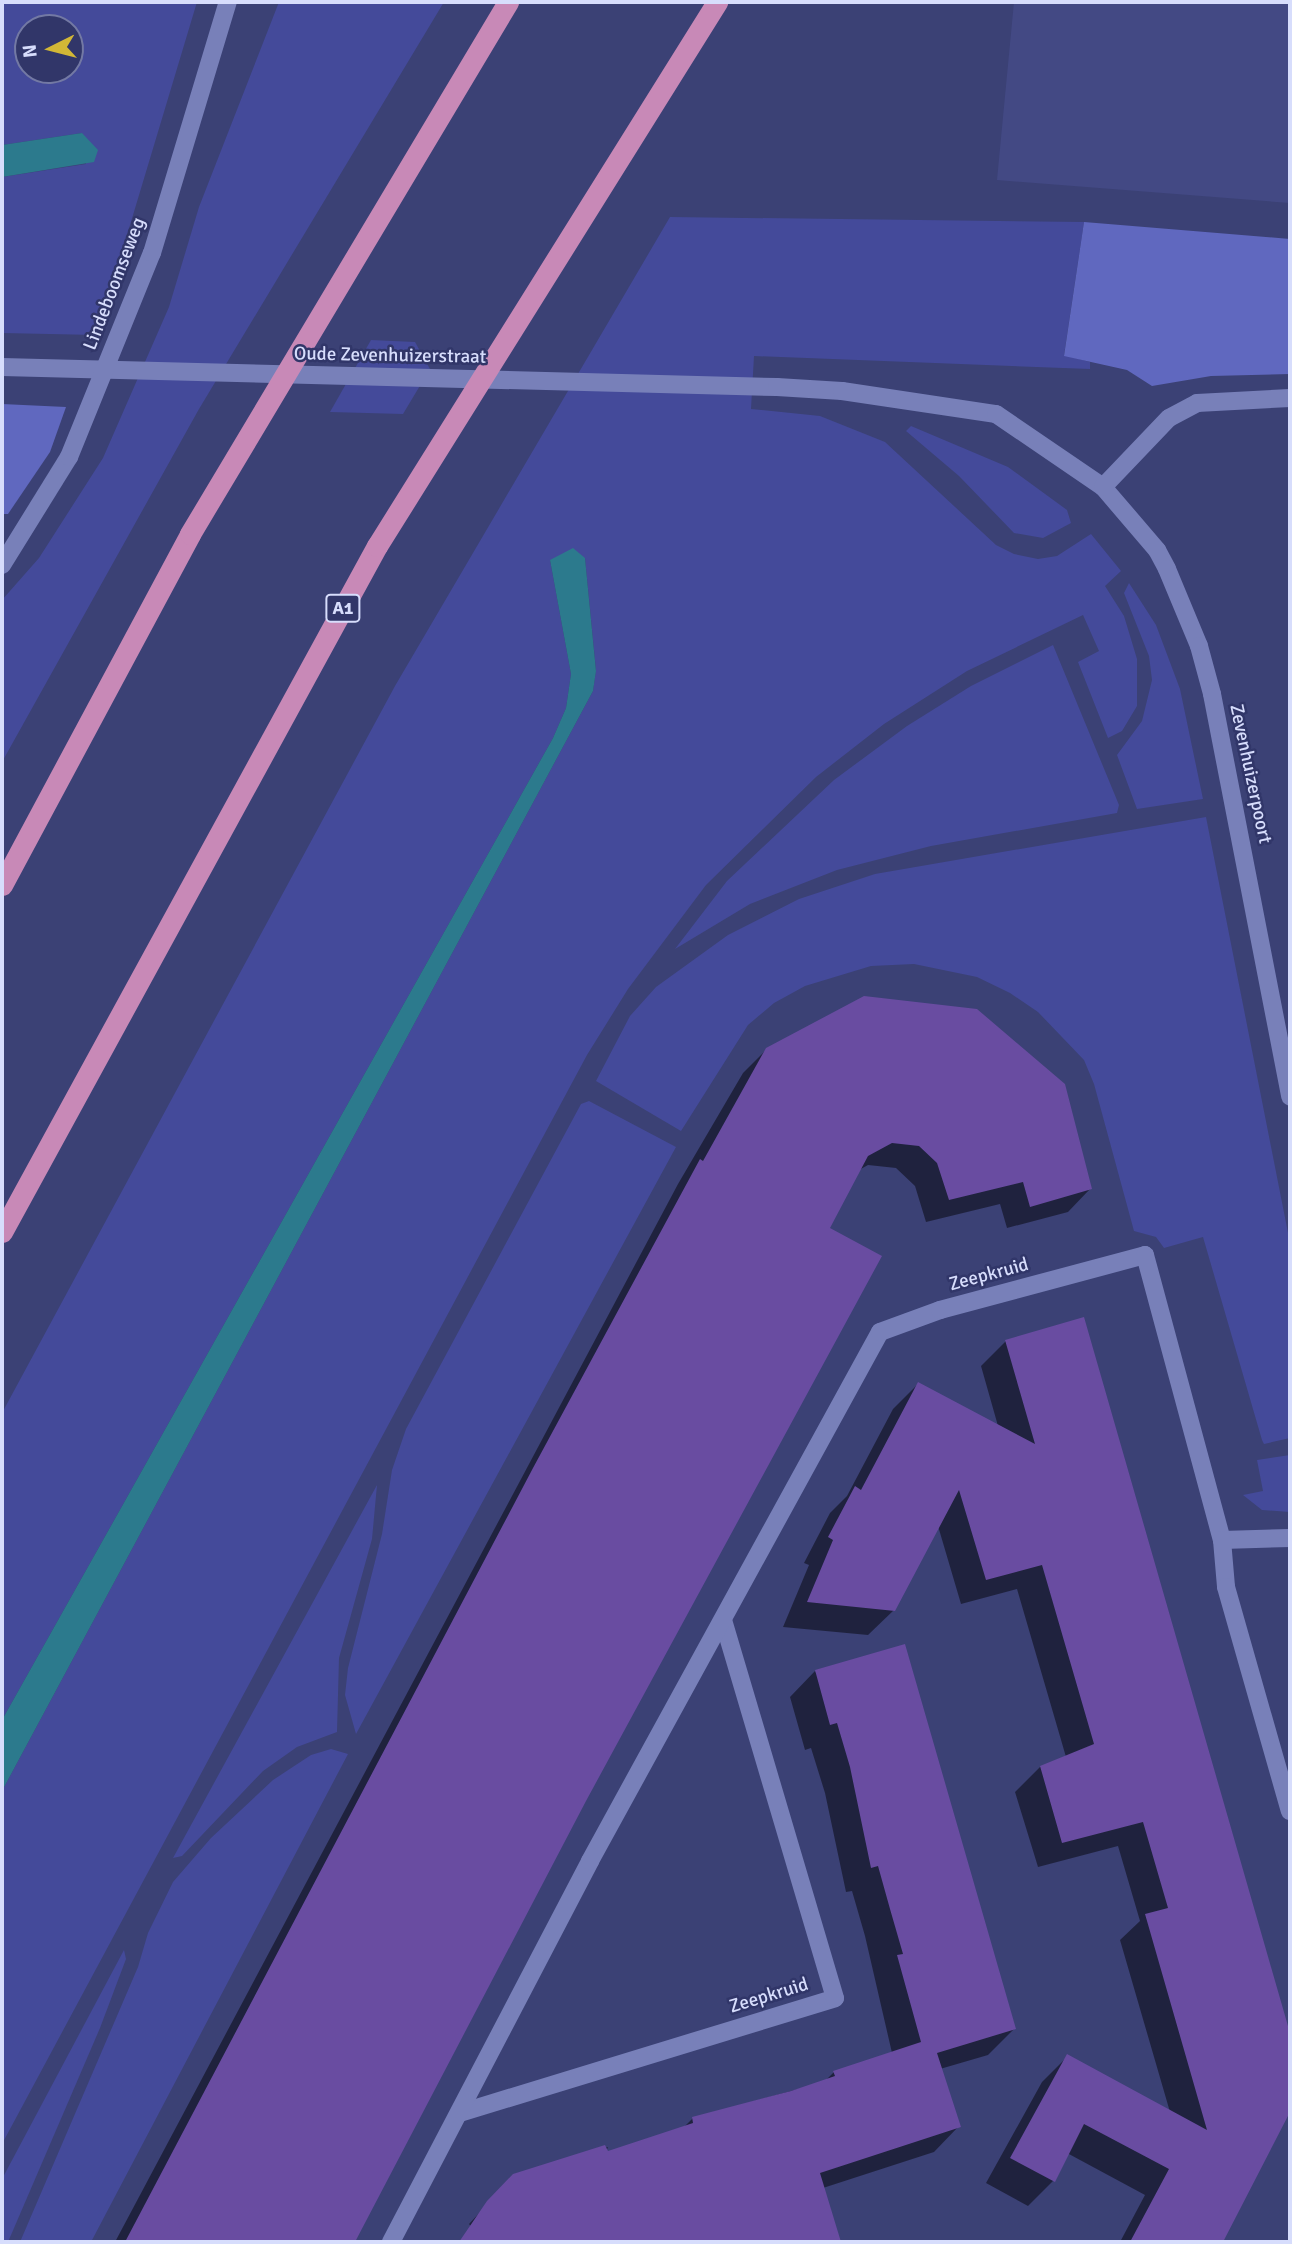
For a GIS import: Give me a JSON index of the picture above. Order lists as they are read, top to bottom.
{
  "streets": {
    "highway": ["A1"],
    "street": [
      "Lindeboomseweg",
      "Oude Zevenhuizerstraat",
      "Zevenhuizerpoort",
      "Zeepkruid"
    ]
  },
  "crossings": [
    ["Oude Zevenhuizerstraat", "Zevenhuizerpoort"]
  ],
  "north": "left"
}
